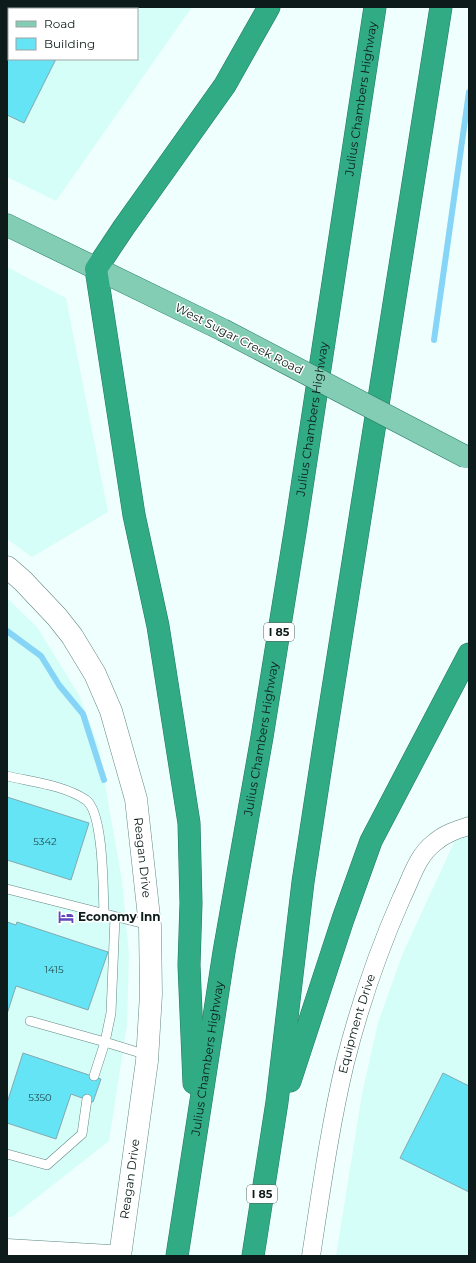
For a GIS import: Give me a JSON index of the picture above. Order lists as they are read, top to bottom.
{
  "streets": {
    "highway": ["Julius Chambers Highway", "I 85"],
    "main road": ["West Sugar Creek Road"],
    "street": ["Reagan Drive", "Equipment Drive"]
  },
  "places": {
    "hotel": ["Economy Inn"]
  },
  "house_numbers": ["5342", "1415", "5350"],
  "legend": ["Road", "Building"]
}
